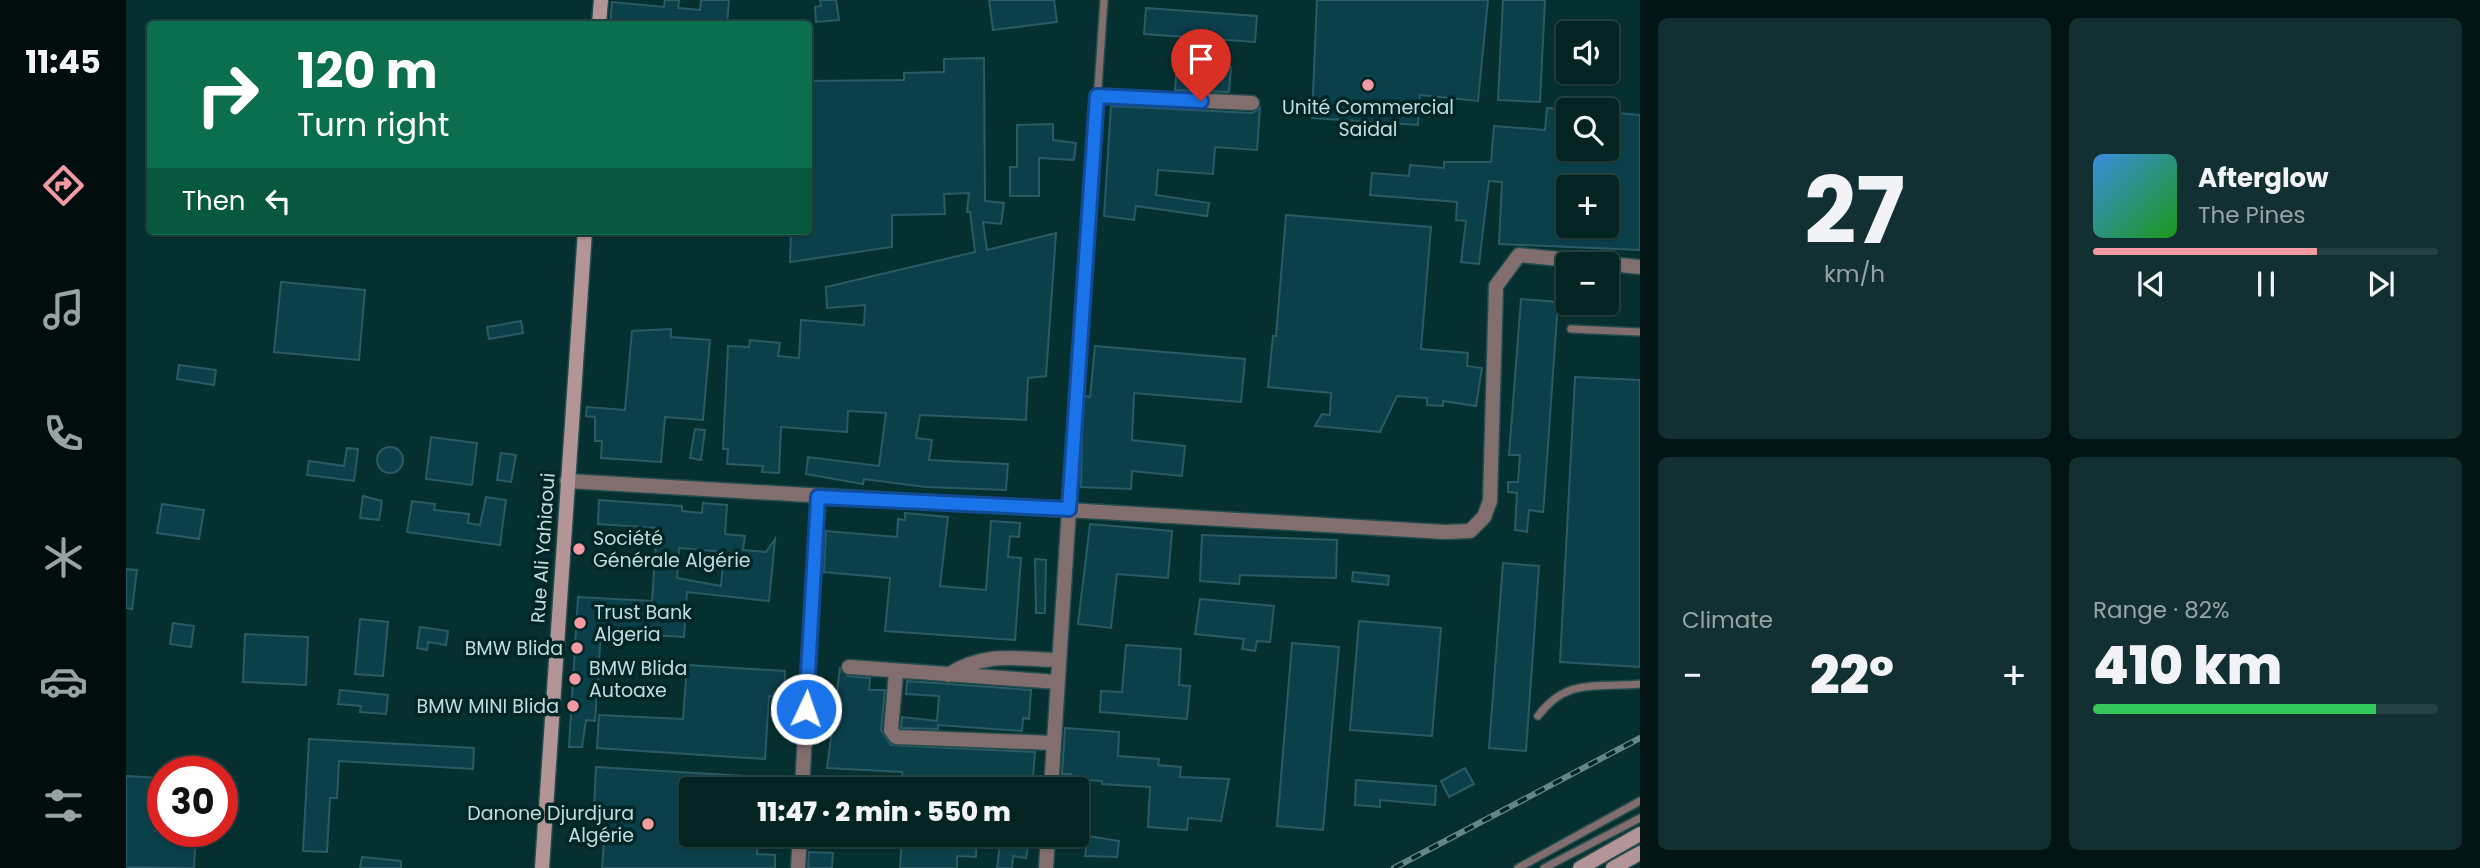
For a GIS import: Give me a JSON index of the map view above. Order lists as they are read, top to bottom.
{
  "streets": {
    "main road": ["Rue Ali Yahiaoui"]
  },
  "places": [
    "Unité Commercial Saidal",
    "Société Générale Algérie",
    "Trust Bank Algeria",
    "BMW Blida",
    "BMW Blida Autoaxe",
    "BMW MINI Blida",
    "Danone Djurdjura Algérie"
  ],
  "page": {
    "tabs": "11:45",
    "tile": [
      ["27", "km/h"],
      "Climate",
      ["Range · 82%", "410 km"]
    ],
    "map_buttons": ["+", "−"],
    "turn": ["120 m", "Turn right"],
    "song": ["Afterglow", "The Pines"],
    "then": "Then",
    "heat": ["−", "22°", "+"],
    "limit": "30",
    "trip": "11:47 · 2 min · 550 m"
  }
}
